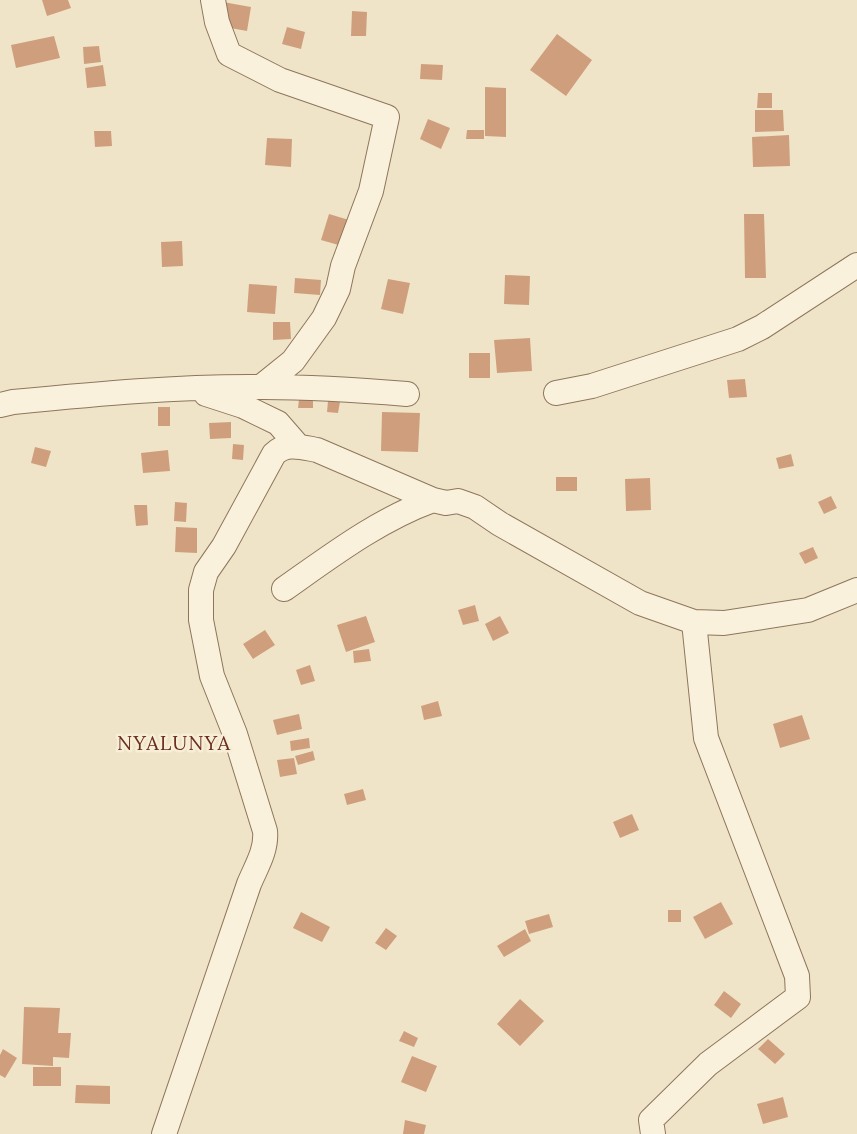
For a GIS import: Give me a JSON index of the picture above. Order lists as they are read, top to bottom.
{
  "districts": ["NYALUNYA"]
}
